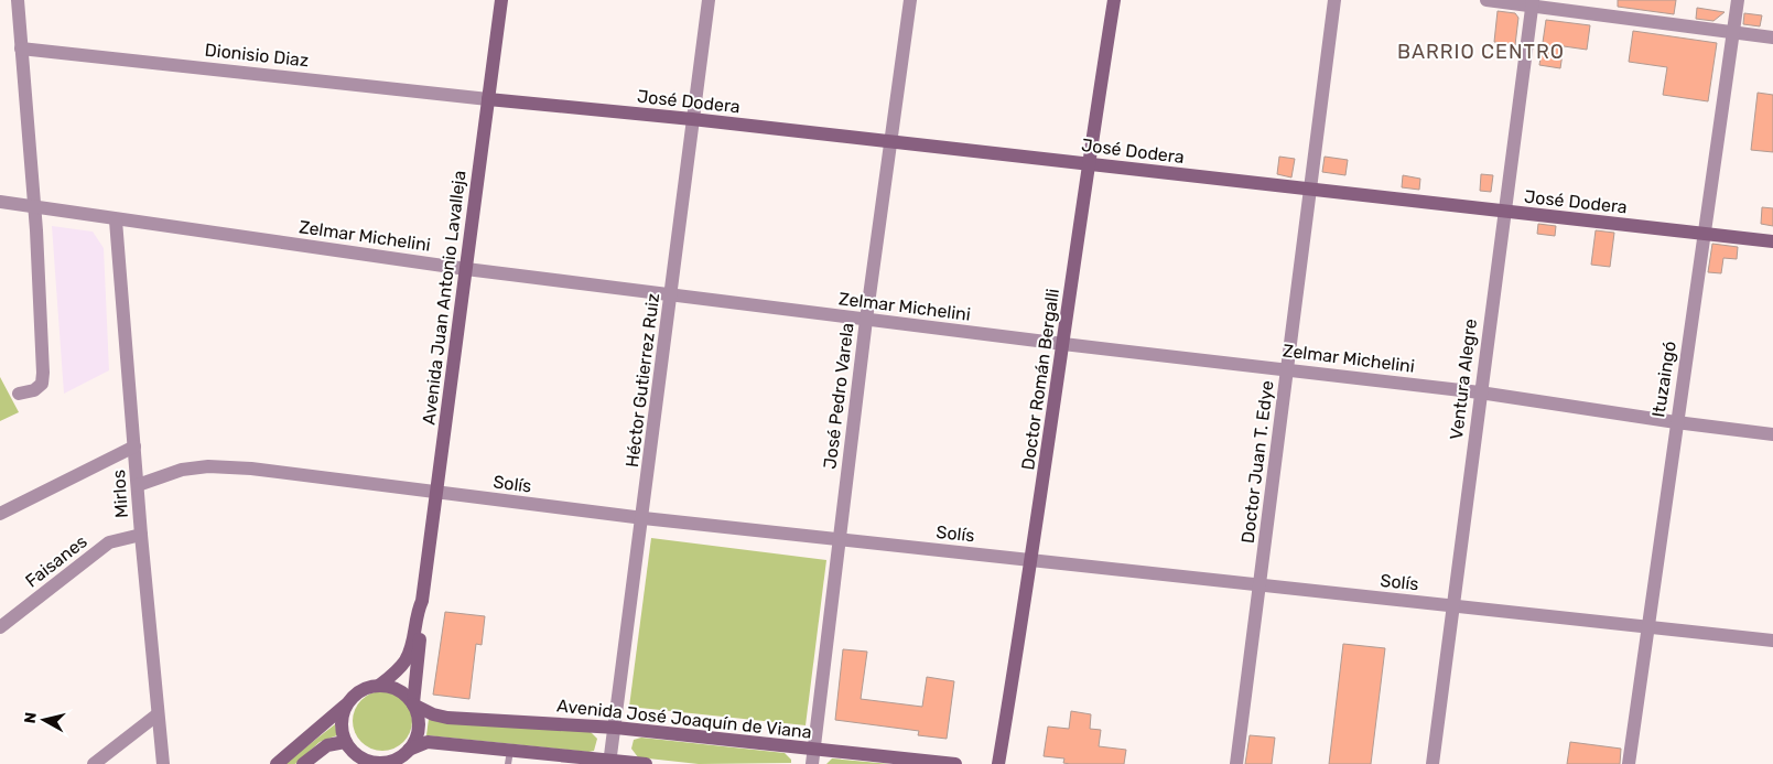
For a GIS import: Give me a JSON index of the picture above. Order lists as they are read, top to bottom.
{
  "streets": {
    "street": [
      "Dionisio Diaz",
      "José Dodera",
      "Zelmar Michelini",
      "Avenida Juan Antonio Lavalleja",
      "Doctor Román Bergalli",
      "Ventura Alegre",
      "Ituzaingó",
      "Héctor Gutierrez Ruiz",
      "José Pedro Varela",
      "Doctor Juan T. Edye",
      "Solís",
      "Mirlos",
      "Faisanes",
      "Avenida José Joaquín de Viana"
    ]
  },
  "crossings": [
    ["Dionisio Diaz", "José Dodera"],
    ["Dionisio Diaz", "Avenida Juan Antonio Lavalleja"],
    ["José Dodera", "Avenida Juan Antonio Lavalleja"],
    ["José Dodera", "Doctor Román Bergalli"],
    ["José Dodera", "Ventura Alegre"],
    ["José Dodera", "Ituzaingó"],
    ["José Dodera", "Héctor Gutierrez Ruiz"],
    ["José Dodera", "José Pedro Varela"],
    ["José Dodera", "Doctor Juan T. Edye"],
    ["Zelmar Michelini", "Avenida Juan Antonio Lavalleja"],
    ["Zelmar Michelini", "Doctor Román Bergalli"],
    ["Zelmar Michelini", "Ventura Alegre"],
    ["Zelmar Michelini", "Ituzaingó"],
    ["Zelmar Michelini", "Héctor Gutierrez Ruiz"],
    ["Zelmar Michelini", "José Pedro Varela"],
    ["Zelmar Michelini", "Doctor Juan T. Edye"],
    ["Zelmar Michelini", "Mirlos"],
    ["Avenida Juan Antonio Lavalleja", "Solís"],
    ["Avenida Juan Antonio Lavalleja", "Avenida José Joaquín de Viana"],
    ["Doctor Román Bergalli", "Solís"],
    ["Ventura Alegre", "Solís"],
    ["Ituzaingó", "Solís"],
    ["Héctor Gutierrez Ruiz", "Solís"],
    ["Héctor Gutierrez Ruiz", "Avenida José Joaquín de Viana"],
    ["José Pedro Varela", "Solís"],
    ["José Pedro Varela", "Avenida José Joaquín de Viana"],
    ["Doctor Juan T. Edye", "Solís"],
    ["Solís", "Mirlos"],
    ["Mirlos", "Faisanes"]
  ],
  "districts": ["BARRIO CENTRO"],
  "north": "left"
}
